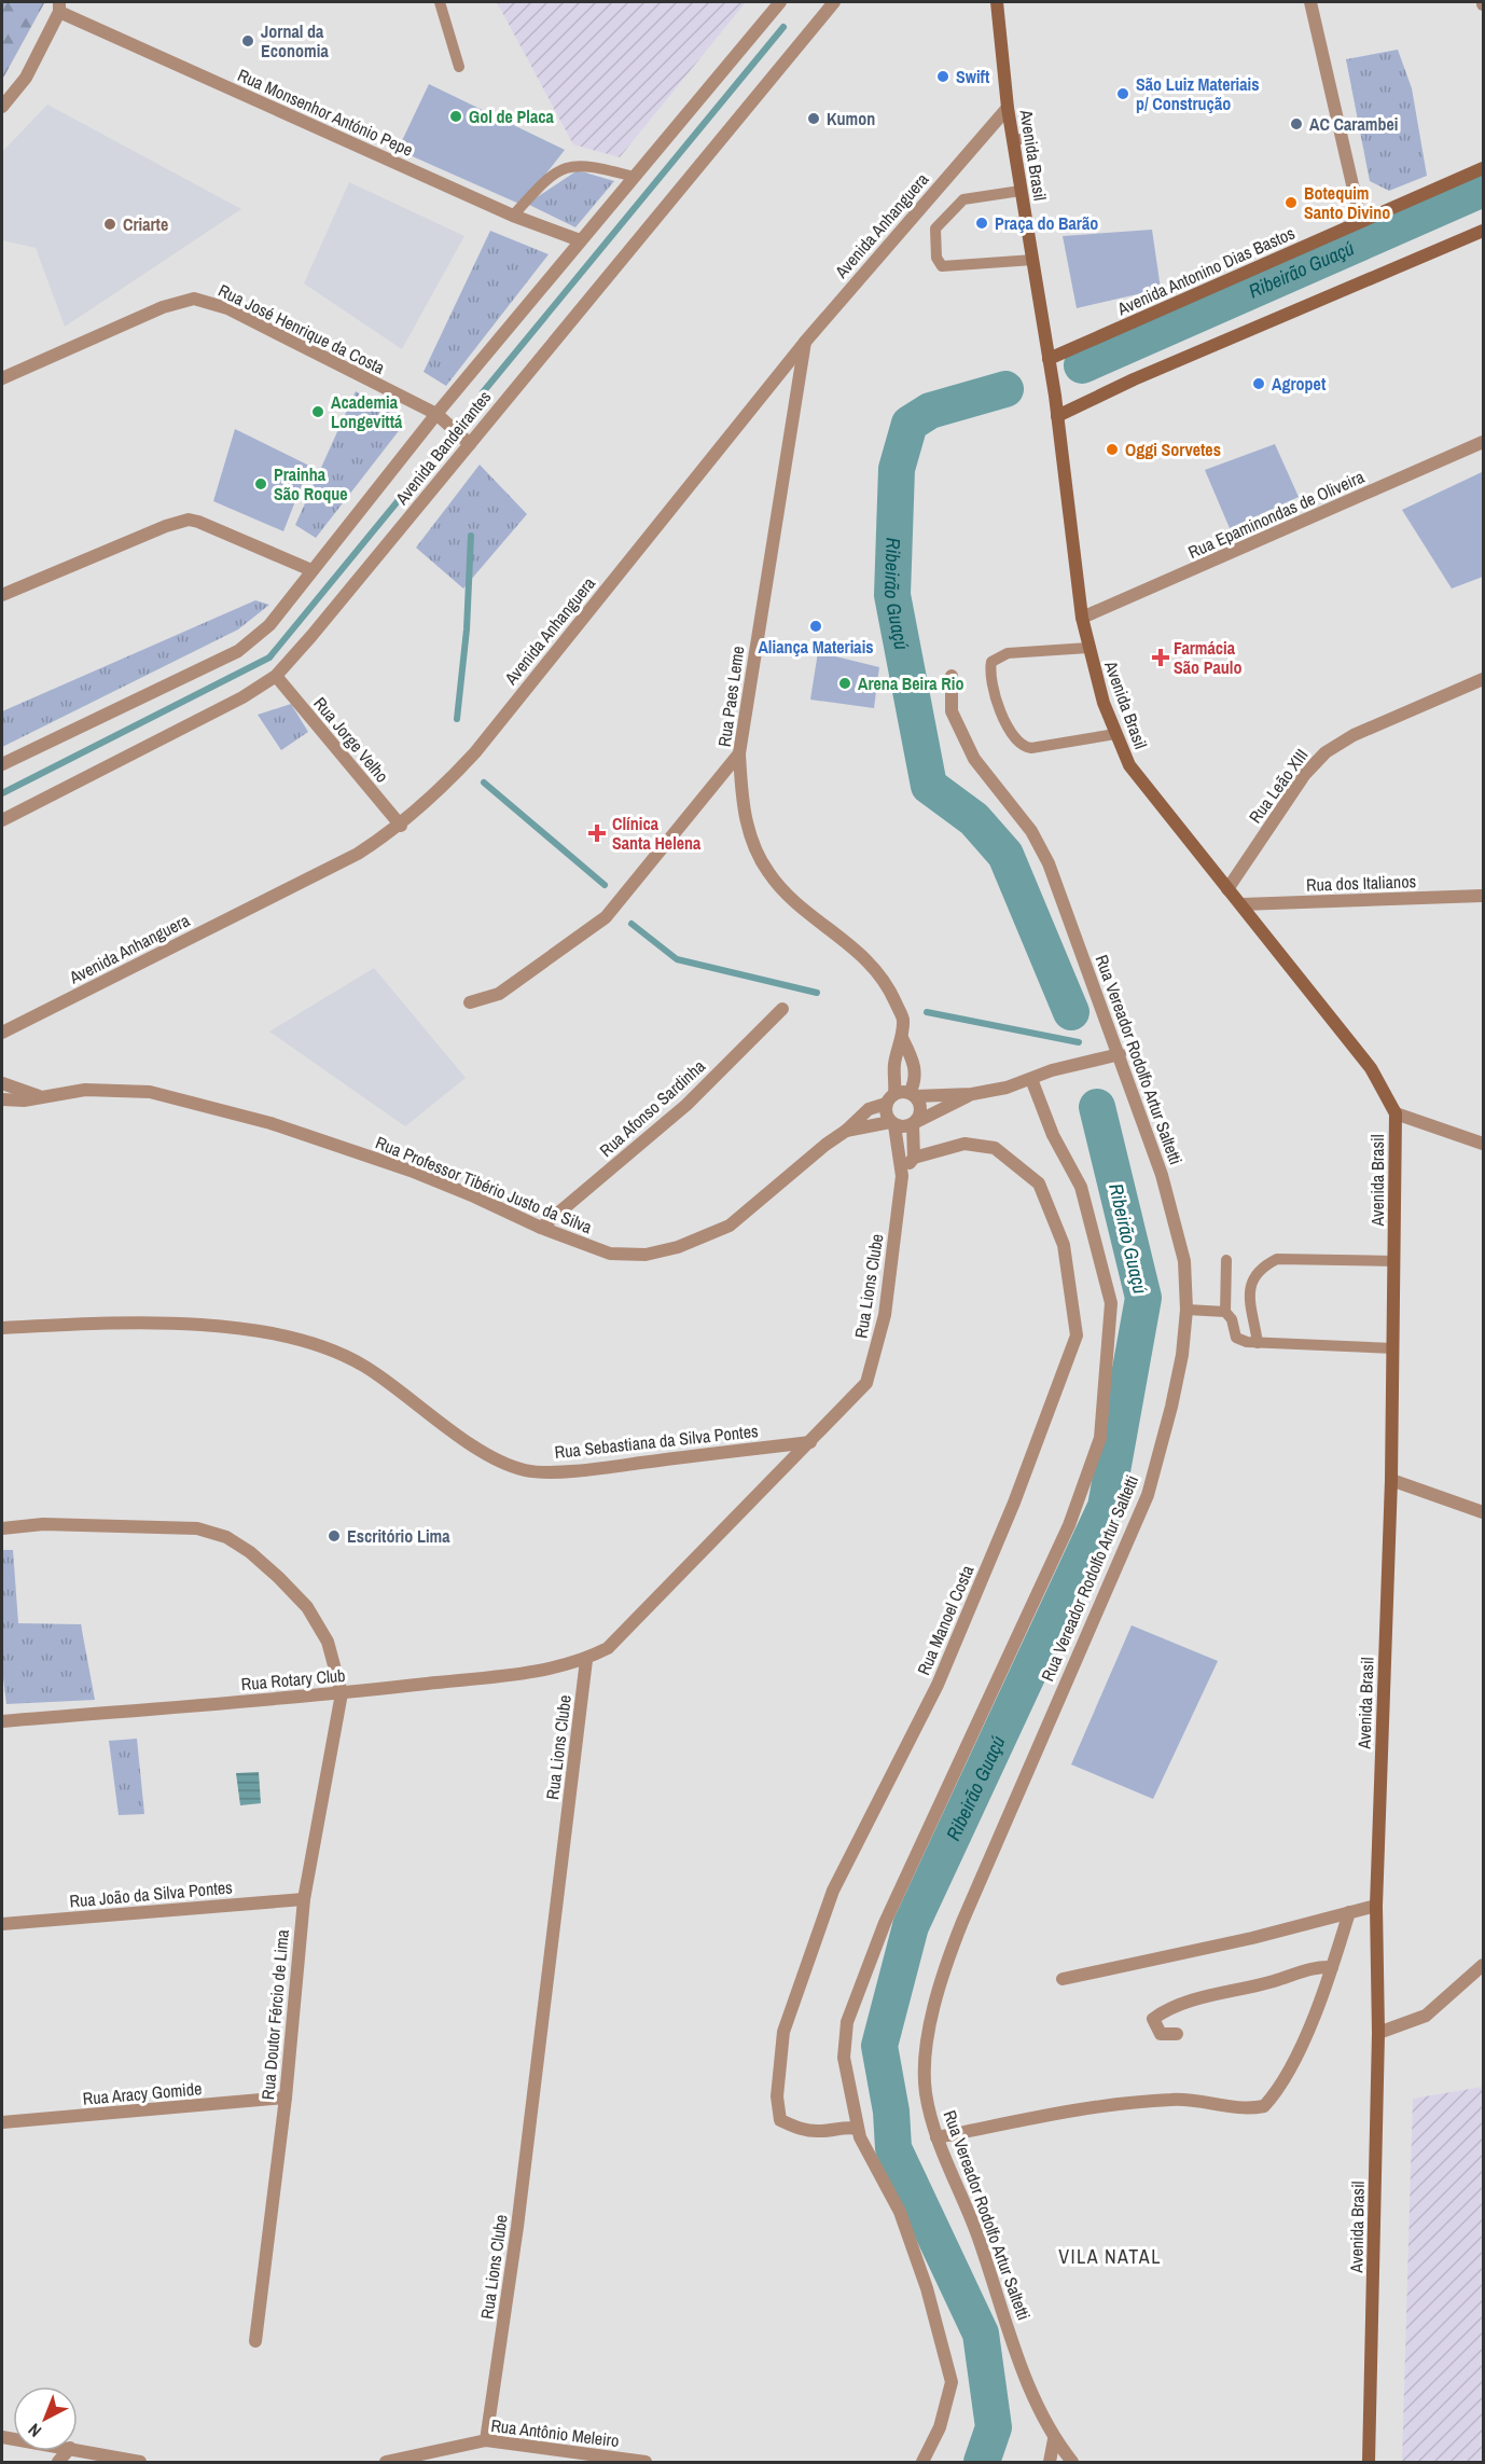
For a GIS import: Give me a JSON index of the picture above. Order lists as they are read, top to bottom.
{
  "streets": {
    "main road": ["Avenida Brasil", "Avenida Antonino Dias Bastos"],
    "street": [
      "Rua Monsenhor António Pepe",
      "Avenida Anhanguera",
      "Rua José Henrique da Costa",
      "Avenida Bandeirantes",
      "Rua Epaminondas de Oliveira",
      "Rua Paes Leme",
      "Rua Jorge Velho",
      "Rua Leão XIII",
      "Rua dos Italianos",
      "Rua Vereador Rodolfo Artur Saltetti",
      "Rua Afonso Sardinha",
      "Rua Professor Tibério Justo da Silva",
      "Rua Lions Clube",
      "Rua Sebastiana da Silva Pontes",
      "Rua Manoel Costa",
      "Rua Rotary Club",
      "Rua João da Silva Pontes",
      "Rua Doutor Fércio de Lima",
      "Rua Aracy Gomide",
      "Rua Antônio Meleiro"
    ]
  },
  "crossings": [
    ["Rua Monsenhor António Pepe", "Avenida Bandeirantes"],
    ["Avenida Brasil", "Avenida Anhanguera"],
    ["Avenida Brasil", "Avenida Antonino Dias Bastos"],
    ["Avenida Brasil", "Rua Epaminondas de Oliveira"],
    ["Avenida Brasil", "Rua Leão XIII"],
    ["Avenida Brasil", "Rua dos Italianos"],
    ["Avenida Anhanguera", "Rua Paes Leme"],
    ["Avenida Anhanguera", "Rua Jorge Velho"],
    ["Rua José Henrique da Costa", "Avenida Bandeirantes"],
    ["Avenida Bandeirantes", "Rua Jorge Velho"],
    ["Rua Paes Leme", "Rua Professor Tibério Justo da Silva"],
    ["Rua Paes Leme", "Rua Lions Clube"],
    ["Rua Afonso Sardinha", "Rua Professor Tibério Justo da Silva"],
    ["Rua Professor Tibério Justo da Silva", "Rua Lions Clube"],
    ["Rua Lions Clube", "Rua Sebastiana da Silva Pontes"],
    ["Rua Lions Clube", "Rua Manoel Costa"],
    ["Rua Lions Clube", "Rua Rotary Club"],
    ["Rua Lions Clube", "Rua Antônio Meleiro"],
    ["Rua Rotary Club", "Rua Doutor Fércio de Lima"],
    ["Rua João da Silva Pontes", "Rua Doutor Fércio de Lima"],
    ["Rua Doutor Fércio de Lima", "Rua Aracy Gomide"]
  ],
  "districts": ["VILA NATAL"],
  "water": ["Ribeirão Guaçú"],
  "places": {
    "other": [
      "Jornal da Economia",
      "Swift",
      "São Luiz Materiais p/ Construção",
      "Gol de Placa",
      "Kumon",
      "AC Carambei",
      "Botequim Santo Divino",
      "Praça do Barão",
      "Criarte",
      "Agropet",
      "Academia Longevittá",
      "Oggi Sorvetes",
      "Prainha São Roque",
      "Aliança Materiais",
      "Arena Beira Rio",
      "Escritório Lima"
    ],
    "health": ["Farmácia São Paulo", "Clínica Santa Helena"]
  },
  "north": "bottom left"
}
